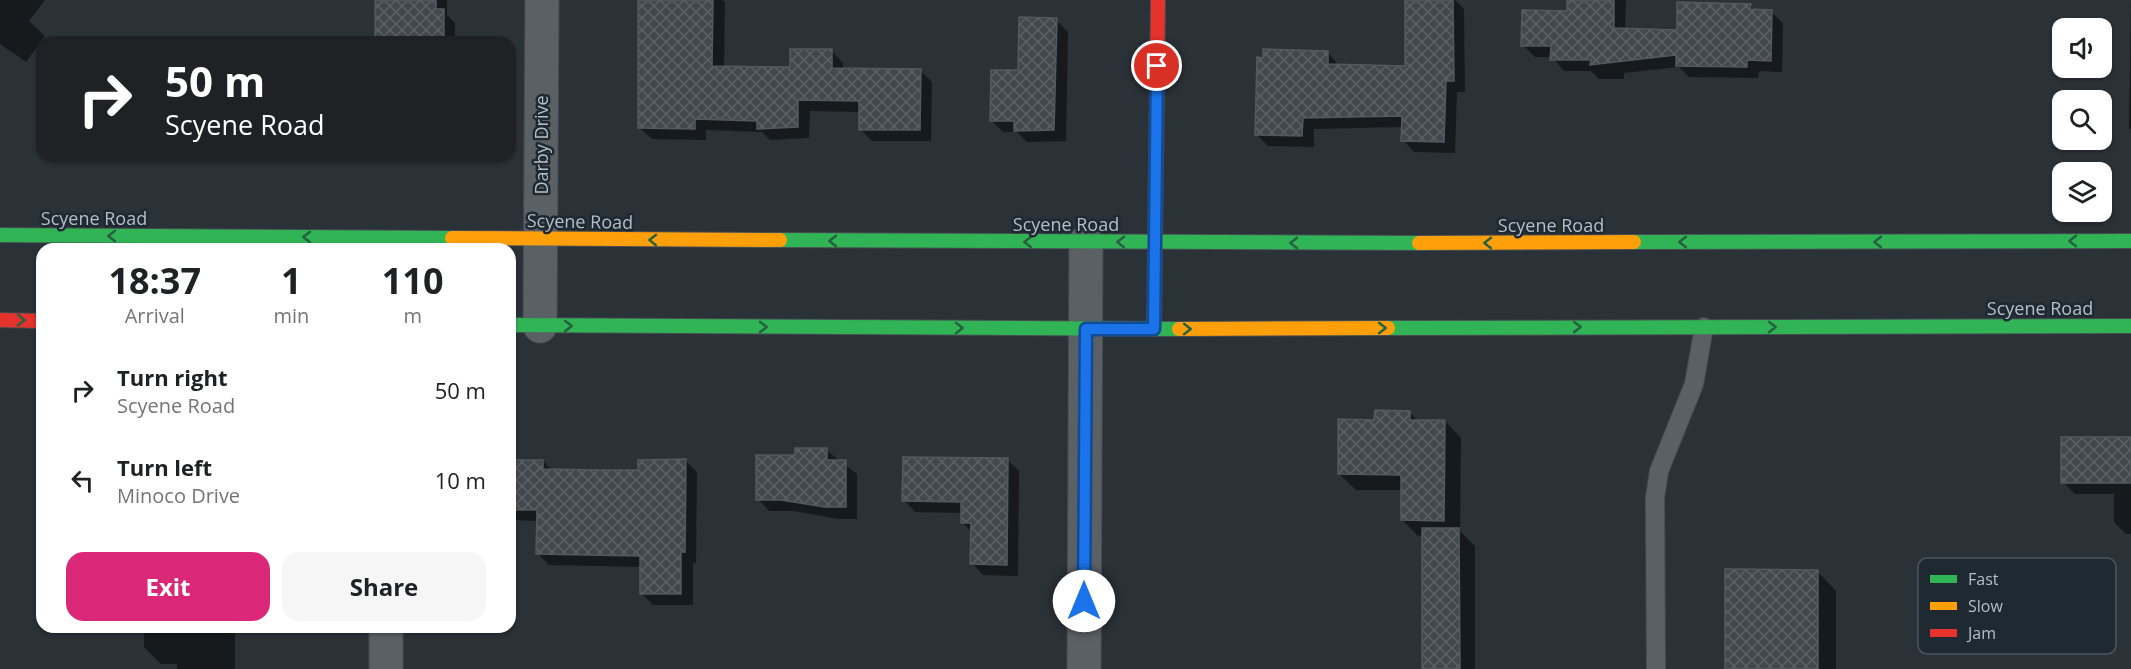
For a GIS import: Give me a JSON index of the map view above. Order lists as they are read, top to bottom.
{
  "streets": {
    "main road": ["Scyene Road"],
    "street": ["Darby Drive"]
  },
  "crossings": [
    ["Darby Drive", "Scyene Road"]
  ],
  "legend": ["Fast", "Slow", "Jam"],
  "page": {
    "turn": ["50 m", "Scyene Road"],
    "eta": [
      "18:37",
      "Arrival",
      "1",
      "min",
      "110",
      "m"
    ],
    "list": [
      {
        "name": "Turn right",
        "note": "Scyene Road",
        "value": "50 m"
      },
      {
        "name": "Turn left",
        "note": "Minoco Drive",
        "value": "10 m"
      }
    ],
    "buttons": ["Exit", "Share"]
  }
}
